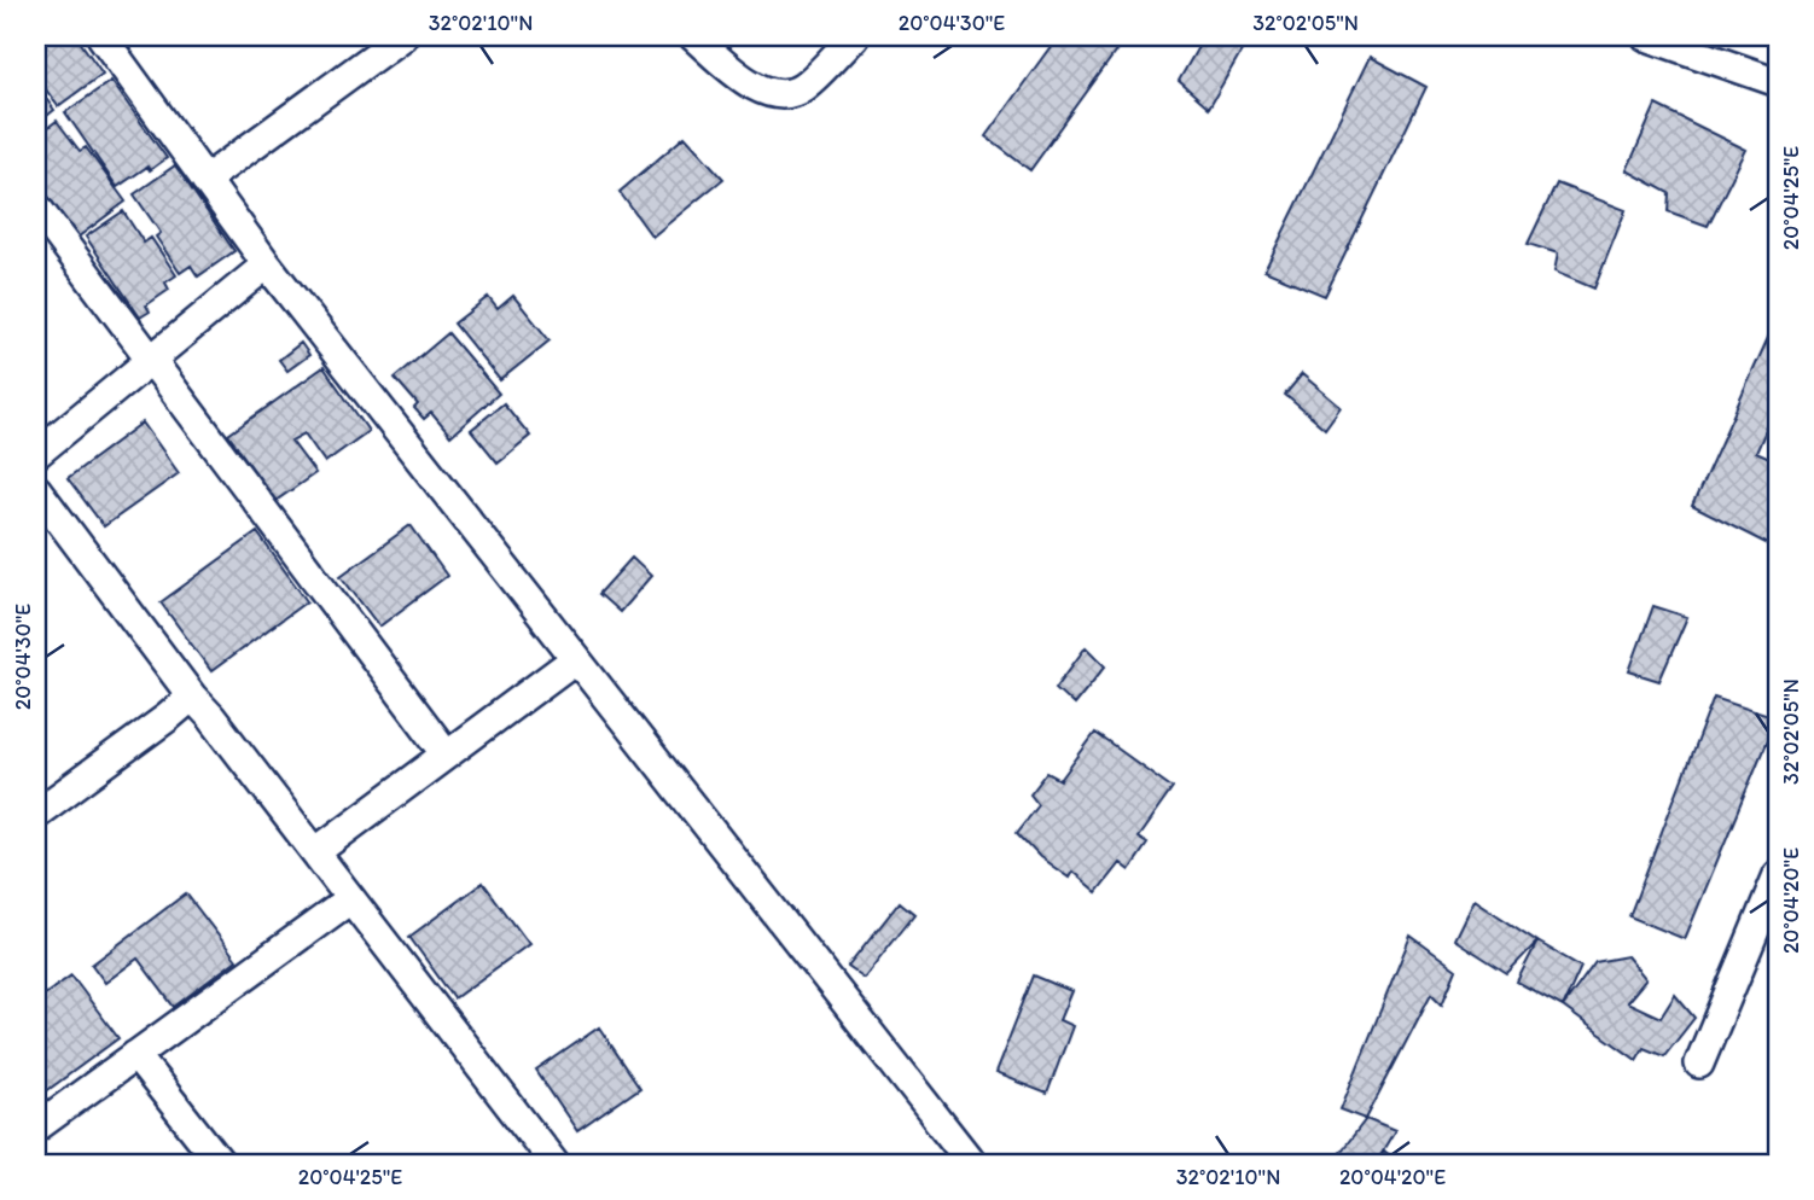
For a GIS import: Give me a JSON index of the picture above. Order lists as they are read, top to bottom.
{
  "coordinates": [
    "32°02'10\"N",
    "20°04'30\"E",
    "32°02'05\"N",
    "20°04'25\"E",
    "20°04'20\"E"
  ]
}
